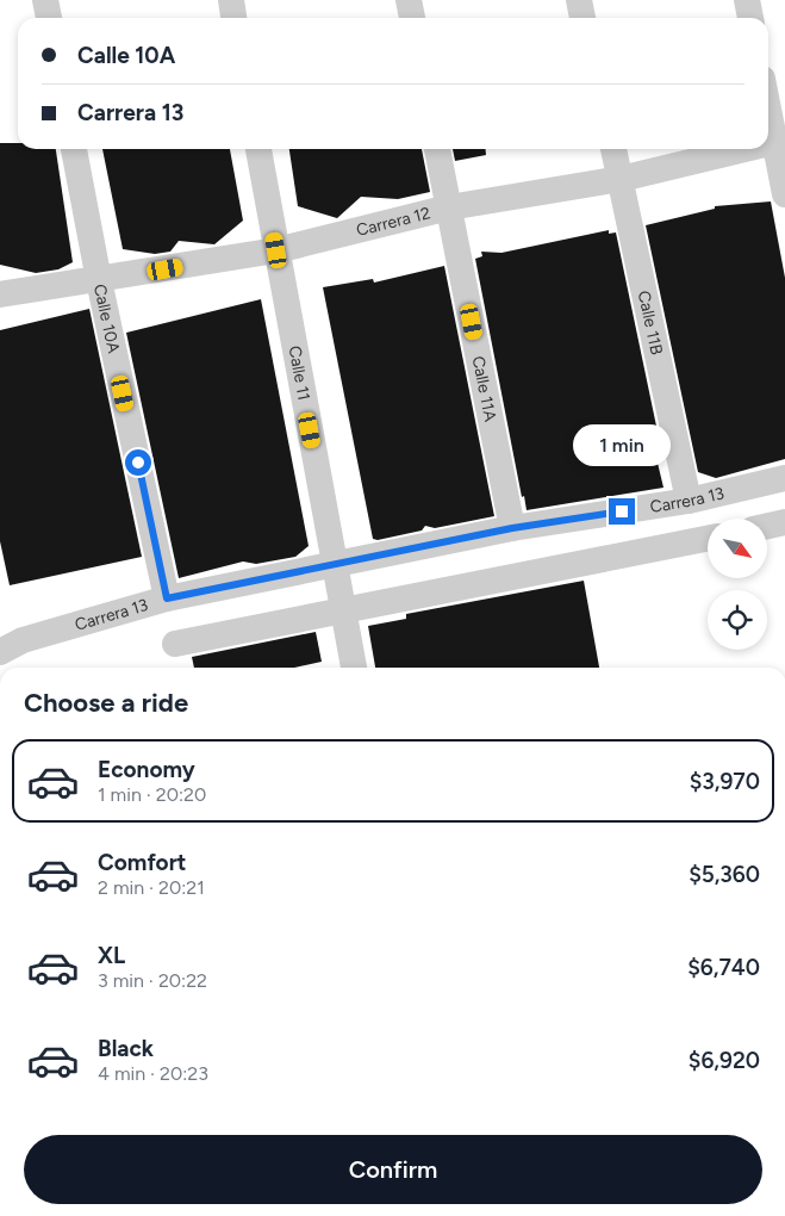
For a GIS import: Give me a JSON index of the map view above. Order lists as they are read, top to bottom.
{
  "streets": {
    "street": [
      "Carrera 12",
      "Calle 10A",
      "Calle 11B",
      "Calle 11",
      "Calle 11A",
      "Carrera 13"
    ]
  },
  "crossings": [
    ["Carrera 12", "Calle 10A"],
    ["Carrera 12", "Calle 11B"],
    ["Carrera 12", "Calle 11"],
    ["Carrera 12", "Calle 11A"],
    ["Calle 10A", "Carrera 13"],
    ["Calle 11B", "Carrera 13"],
    ["Calle 11", "Carrera 13"],
    ["Calle 11A", "Carrera 13"]
  ],
  "north": "bottom right",
  "page": {
    "banner": ["Calle 10A", "Carrera 13"],
    "bubble": "1 min",
    "heading": "Choose a ride",
    "list": [
      {
        "name": "Economy",
        "note": "1 min · 20:20",
        "value": "$3,970"
      },
      {
        "name": "Comfort",
        "note": "2 min · 20:21",
        "value": "$5,360"
      },
      {
        "name": "XL",
        "note": "3 min · 20:22",
        "value": "$6,740"
      },
      {
        "name": "Black",
        "note": "4 min · 20:23",
        "value": "$6,920"
      }
    ],
    "buttons": "Confirm"
  }
}
